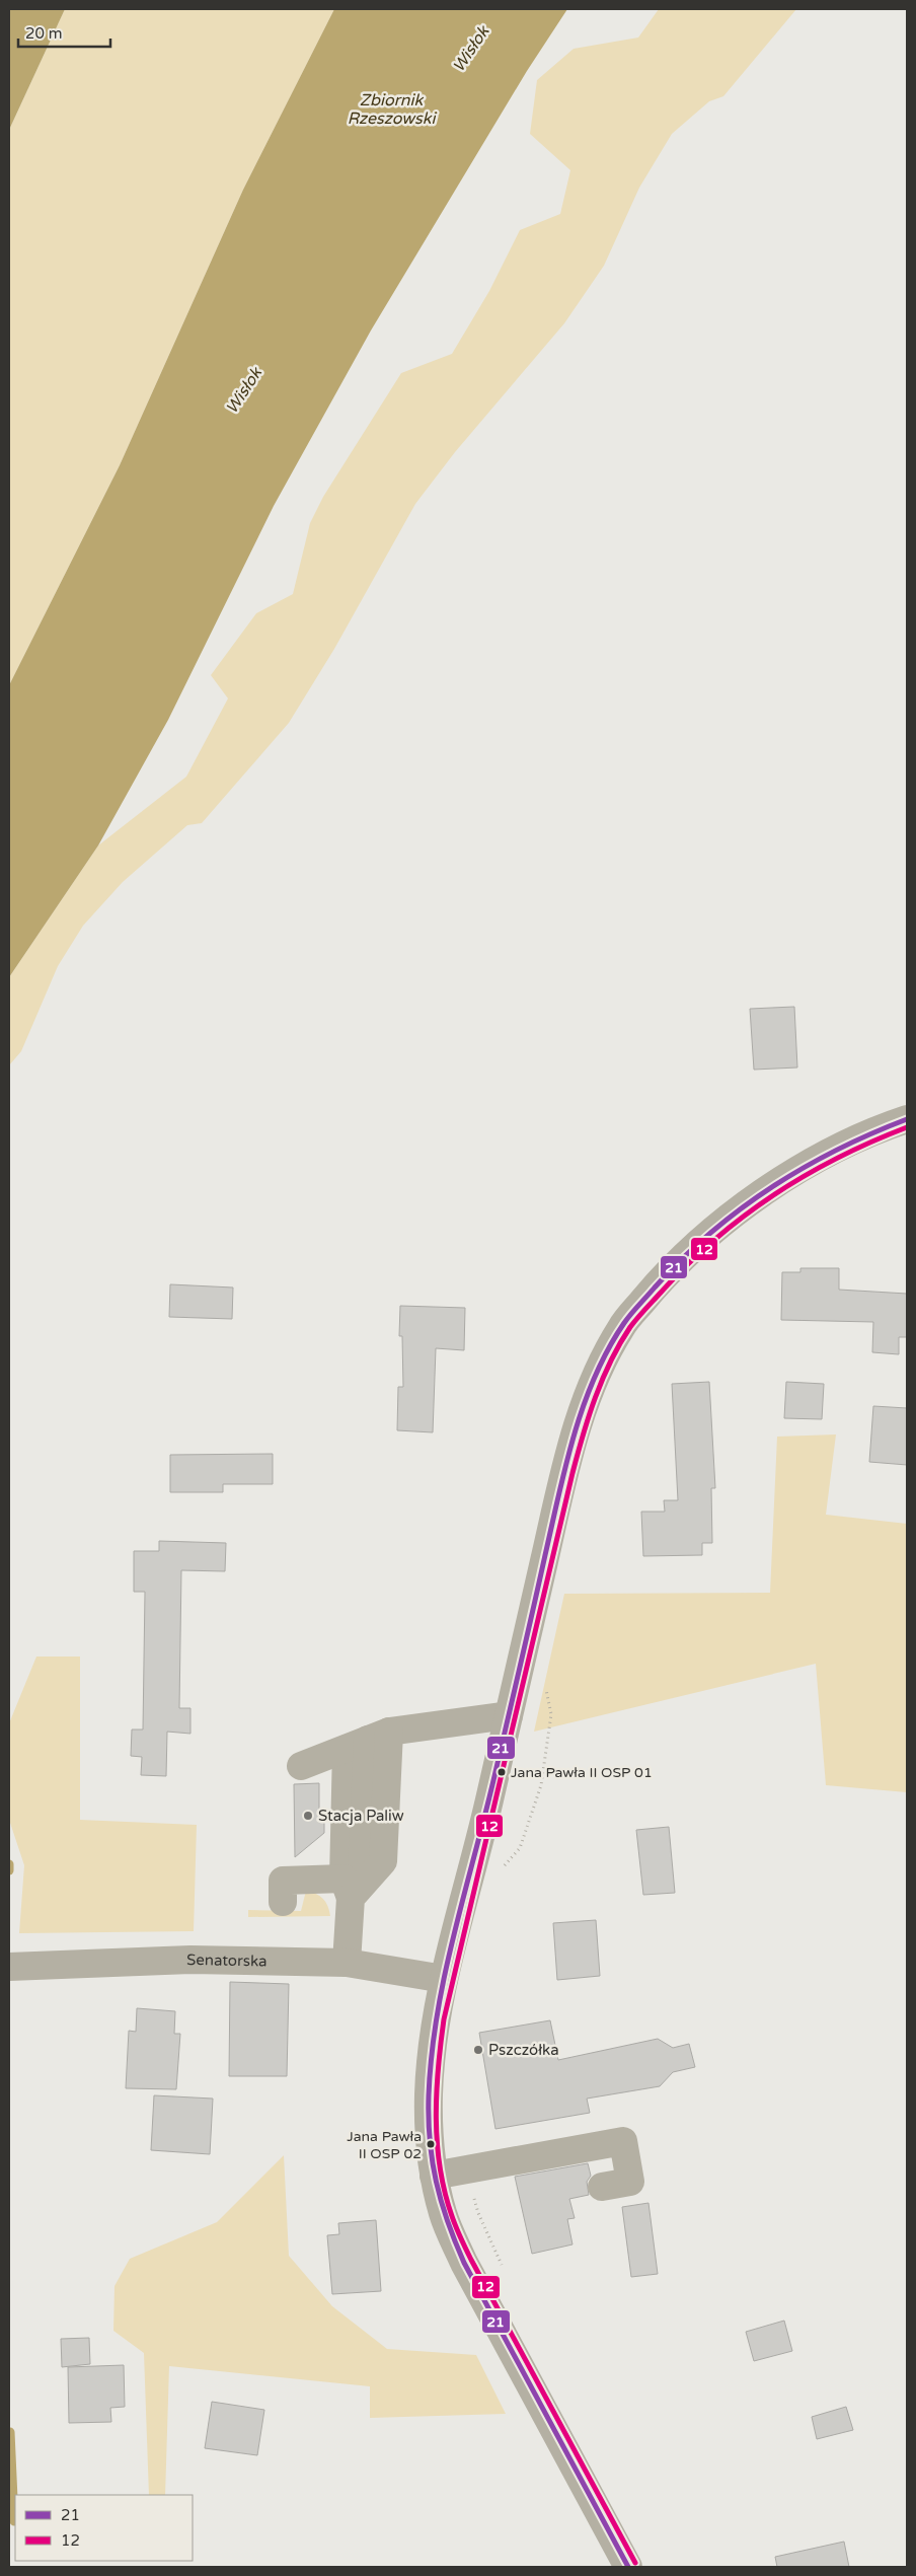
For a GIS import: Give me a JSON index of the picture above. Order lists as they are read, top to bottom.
{
  "streets": {
    "street": ["Senatorska"]
  },
  "water": ["Wisłok", "Zbiornik Rzeszowski"],
  "places": [
    "Jana Pawła II OSP 01",
    "Stacja Paliw",
    "Pszczółka",
    "Jana Pawła II OSP 02"
  ],
  "lines": ["transit line 21", "transit line 12"],
  "legend": ["21", "12"],
  "scale_bar": "20 m"
}
